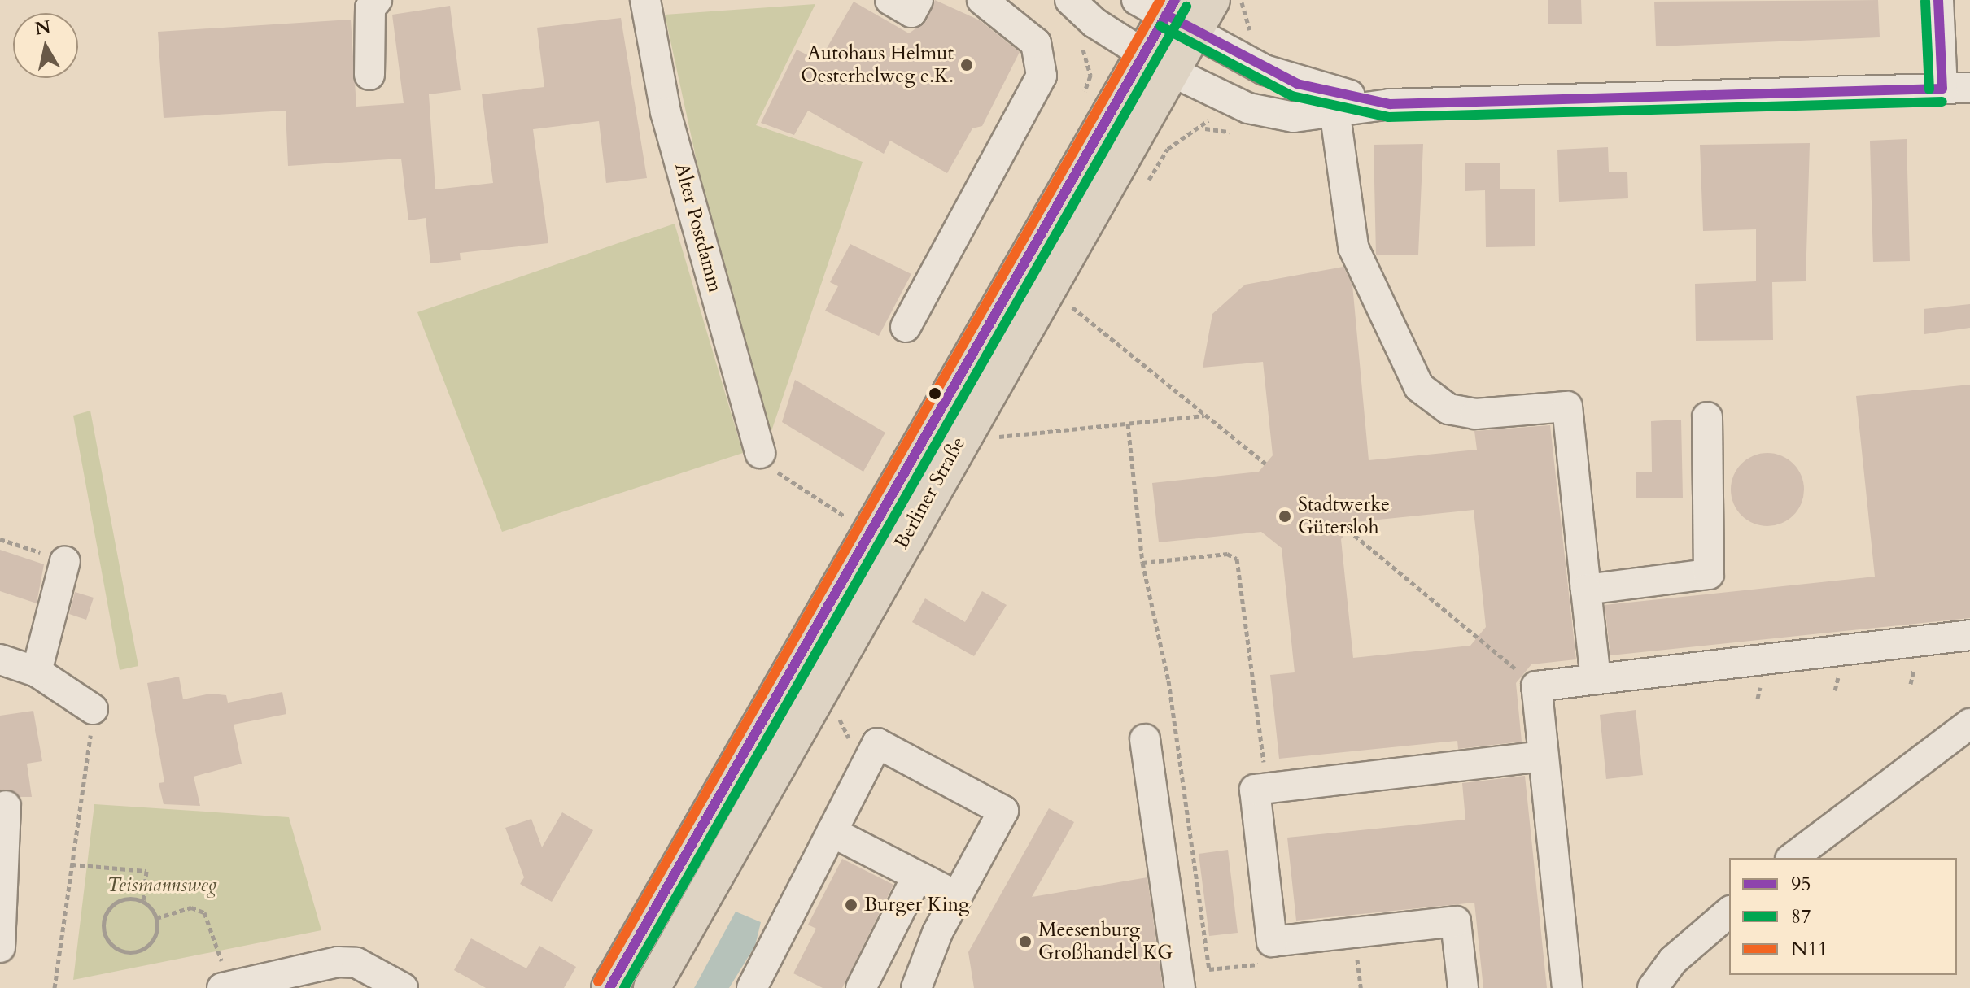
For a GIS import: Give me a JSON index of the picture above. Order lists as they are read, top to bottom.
{
  "streets": {
    "main road": ["Berliner Straße"],
    "street": ["Alter Postdamm"]
  },
  "parks": ["Teismannsweg"],
  "places": [
    "Autohaus Helmut Oesterhelweg e.K.",
    "Stadtwerke Gütersloh",
    "Burger King",
    "Meesenburg Großhandel KG"
  ],
  "lines": ["transit line 95", "transit line N11", "transit line 87"],
  "legend": ["95", "87", "N11"],
  "north": "top"
}
